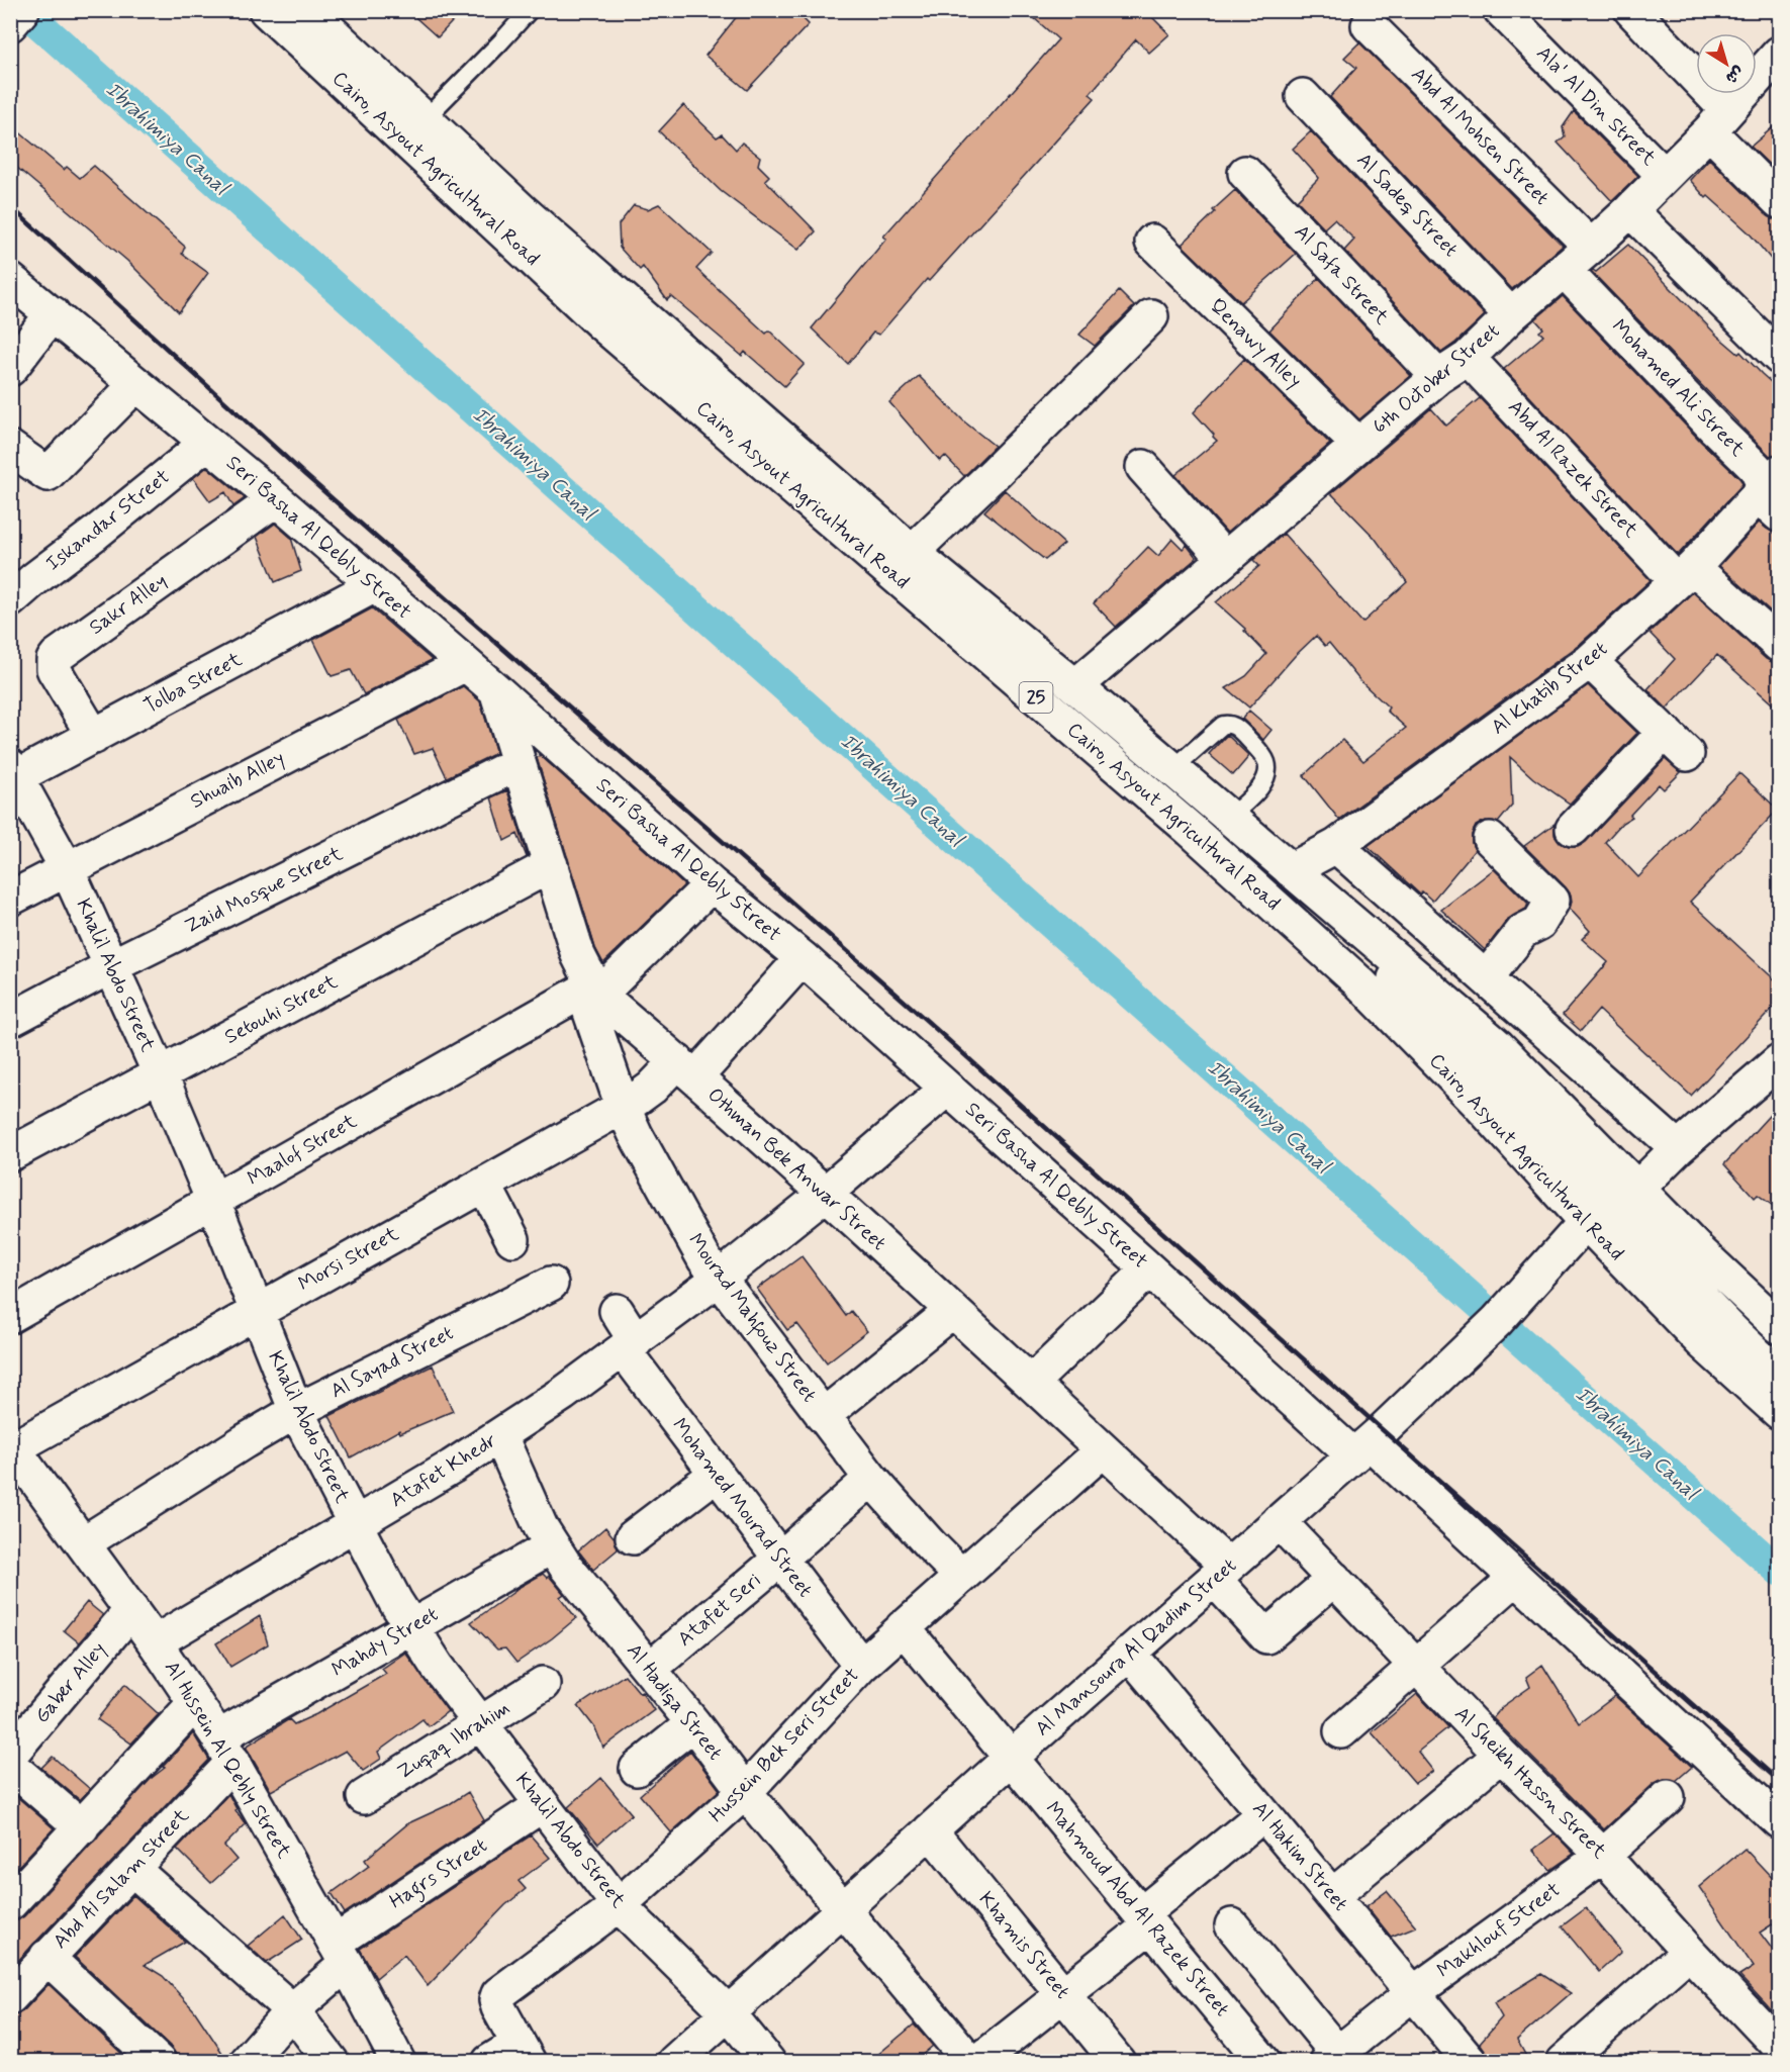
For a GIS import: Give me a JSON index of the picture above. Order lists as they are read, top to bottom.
{
  "streets": {
    "main road": [
      "Ala' Al Din Street",
      "Abd Al Mohsen Street",
      "Cairo, Asyout Agricultural Road",
      "Al Sadeq Street",
      "Al Safa Street",
      "Qenawy Alley",
      "6th October Street",
      "Mohamed Ali Street",
      "Abd Al Razek Street",
      "Iskandar Street",
      "Seri Basha Al Qebly Street",
      "Sakr Alley",
      "Tolba Street",
      "Al Khatib Street",
      "25",
      "Shuaib Alley",
      "Zaid Mosque Street",
      "Khalil Abdo Street",
      "Setouhi Street",
      "Maalof Street",
      "Othman Bek Anwar Street",
      "Morsi Street",
      "Mourad Mahfouz Street",
      "Al Sayad Street",
      "Atafet Khedr",
      "Mohamed Mourad Street",
      "Atafet Seri",
      "Mahdy Street",
      "Al Mansoura Al Qadim Street",
      "Gaber Alley",
      "Al Hadiqa Street",
      "Zuqaq Ibrahim",
      "Hussein Bek Seri Street",
      "Al Hussein Al Qebly Street",
      "Al Sheikh Hassn Street",
      "Al Hakim Street",
      "Hagrs Street",
      "Abd Al Salam Street",
      "Mahmoud Abd Al Razek Street",
      "Makhlouf Street",
      "Khamis Street"
    ]
  },
  "crossings": [
    ["Ala' Al Din Street", "6th October Street"],
    ["Abd Al Mohsen Street", "6th October Street"],
    ["Cairo, Asyout Agricultural Road", "6th October Street"],
    ["Cairo, Asyout Agricultural Road", "Al Khatib Street"],
    ["Cairo, Asyout Agricultural Road", "Al Mansoura Al Qadim Street"],
    ["Al Sadeq Street", "6th October Street"],
    ["Al Safa Street", "6th October Street"],
    ["Qenawy Alley", "6th October Street"],
    ["6th October Street", "Mohamed Ali Street"],
    ["6th October Street", "Abd Al Razek Street"],
    ["Mohamed Ali Street", "Al Khatib Street"],
    ["Abd Al Razek Street", "Al Khatib Street"],
    ["Iskandar Street", "Seri Basha Al Qebly Street"],
    ["Seri Basha Al Qebly Street", "Sakr Alley"],
    ["Seri Basha Al Qebly Street", "Tolba Street"],
    ["Seri Basha Al Qebly Street", "Shuaib Alley"],
    ["Seri Basha Al Qebly Street", "Maalof Street"],
    ["Seri Basha Al Qebly Street", "Othman Bek Anwar Street"],
    ["Seri Basha Al Qebly Street", "Morsi Street"],
    ["Seri Basha Al Qebly Street", "Atafet Khedr"],
    ["Seri Basha Al Qebly Street", "Al Mansoura Al Qadim Street"],
    ["Sakr Alley", "Tolba Street"],
    ["Tolba Street", "Khalil Abdo Street"],
    ["Shuaib Alley", "Khalil Abdo Street"],
    ["Zaid Mosque Street", "Khalil Abdo Street"],
    ["Zaid Mosque Street", "Othman Bek Anwar Street"],
    ["Khalil Abdo Street", "Setouhi Street"],
    ["Khalil Abdo Street", "Maalof Street"],
    ["Khalil Abdo Street", "Morsi Street"],
    ["Khalil Abdo Street", "Al Sayad Street"],
    ["Khalil Abdo Street", "Atafet Khedr"],
    ["Khalil Abdo Street", "Mahdy Street"],
    ["Khalil Abdo Street", "Al Mansoura Al Qadim Street"],
    ["Khalil Abdo Street", "Zuqaq Ibrahim"],
    ["Khalil Abdo Street", "Hussein Bek Seri Street"],
    ["Khalil Abdo Street", "Hagrs Street"],
    ["Setouhi Street", "Othman Bek Anwar Street"],
    ["Maalof Street", "Othman Bek Anwar Street"],
    ["Maalof Street", "Mourad Mahfouz Street"],
    ["Othman Bek Anwar Street", "Morsi Street"],
    ["Othman Bek Anwar Street", "Mourad Mahfouz Street"],
    ["Othman Bek Anwar Street", "Atafet Khedr"],
    ["Othman Bek Anwar Street", "Al Mansoura Al Qadim Street"],
    ["Othman Bek Anwar Street", "Hussein Bek Seri Street"],
    ["Othman Bek Anwar Street", "Al Sheikh Hassn Street"],
    ["Morsi Street", "Mourad Mahfouz Street"],
    ["Morsi Street", "Al Hussein Al Qebly Street"],
    ["Mourad Mahfouz Street", "Atafet Khedr"],
    ["Mourad Mahfouz Street", "Atafet Seri"],
    ["Mourad Mahfouz Street", "Hussein Bek Seri Street"],
    ["Al Sayad Street", "Al Hussein Al Qebly Street"],
    ["Atafet Khedr", "Mohamed Mourad Street"],
    ["Atafet Khedr", "Al Hadiqa Street"],
    ["Atafet Khedr", "Al Hussein Al Qebly Street"],
    ["Mohamed Mourad Street", "Atafet Seri"],
    ["Mohamed Mourad Street", "Hussein Bek Seri Street"],
    ["Atafet Seri", "Al Hadiqa Street"],
    ["Mahdy Street", "Al Hadiqa Street"],
    ["Mahdy Street", "Al Hussein Al Qebly Street"],
    ["Mahdy Street", "Abd Al Salam Street"],
    ["Al Mansoura Al Qadim Street", "Al Hadiqa Street"],
    ["Al Mansoura Al Qadim Street", "Al Sheikh Hassn Street"],
    ["Al Mansoura Al Qadim Street", "Al Hakim Street"],
    ["Al Mansoura Al Qadim Street", "Mahmoud Abd Al Razek Street"],
    ["Al Mansoura Al Qadim Street", "Khamis Street"],
    ["Gaber Alley", "Al Hussein Al Qebly Street"],
    ["Al Hadiqa Street", "Hussein Bek Seri Street"],
    ["Hussein Bek Seri Street", "Mahmoud Abd Al Razek Street"],
    ["Al Hussein Al Qebly Street", "Hagrs Street"],
    ["Al Hussein Al Qebly Street", "Abd Al Salam Street"],
    ["Al Sheikh Hassn Street", "Makhlouf Street"],
    ["Al Hakim Street", "Makhlouf Street"]
  ],
  "water": ["Ibrahimiya Canal"],
  "north": "bottom right"
}
